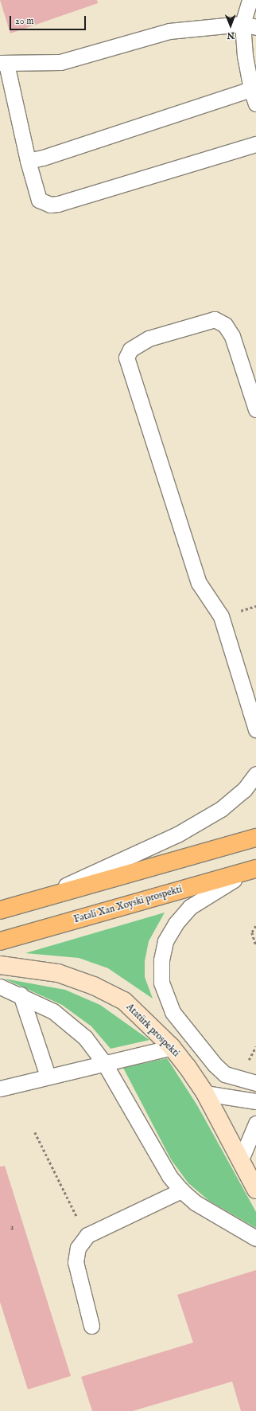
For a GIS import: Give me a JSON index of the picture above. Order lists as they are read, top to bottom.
{
  "streets": {
    "main road": ["Fətəli Xan Xoyski prospekti", "Atatürk prospekti"]
  },
  "house_numbers": ["2"],
  "scale_bar": "20 m",
  "north": "bottom"
}
